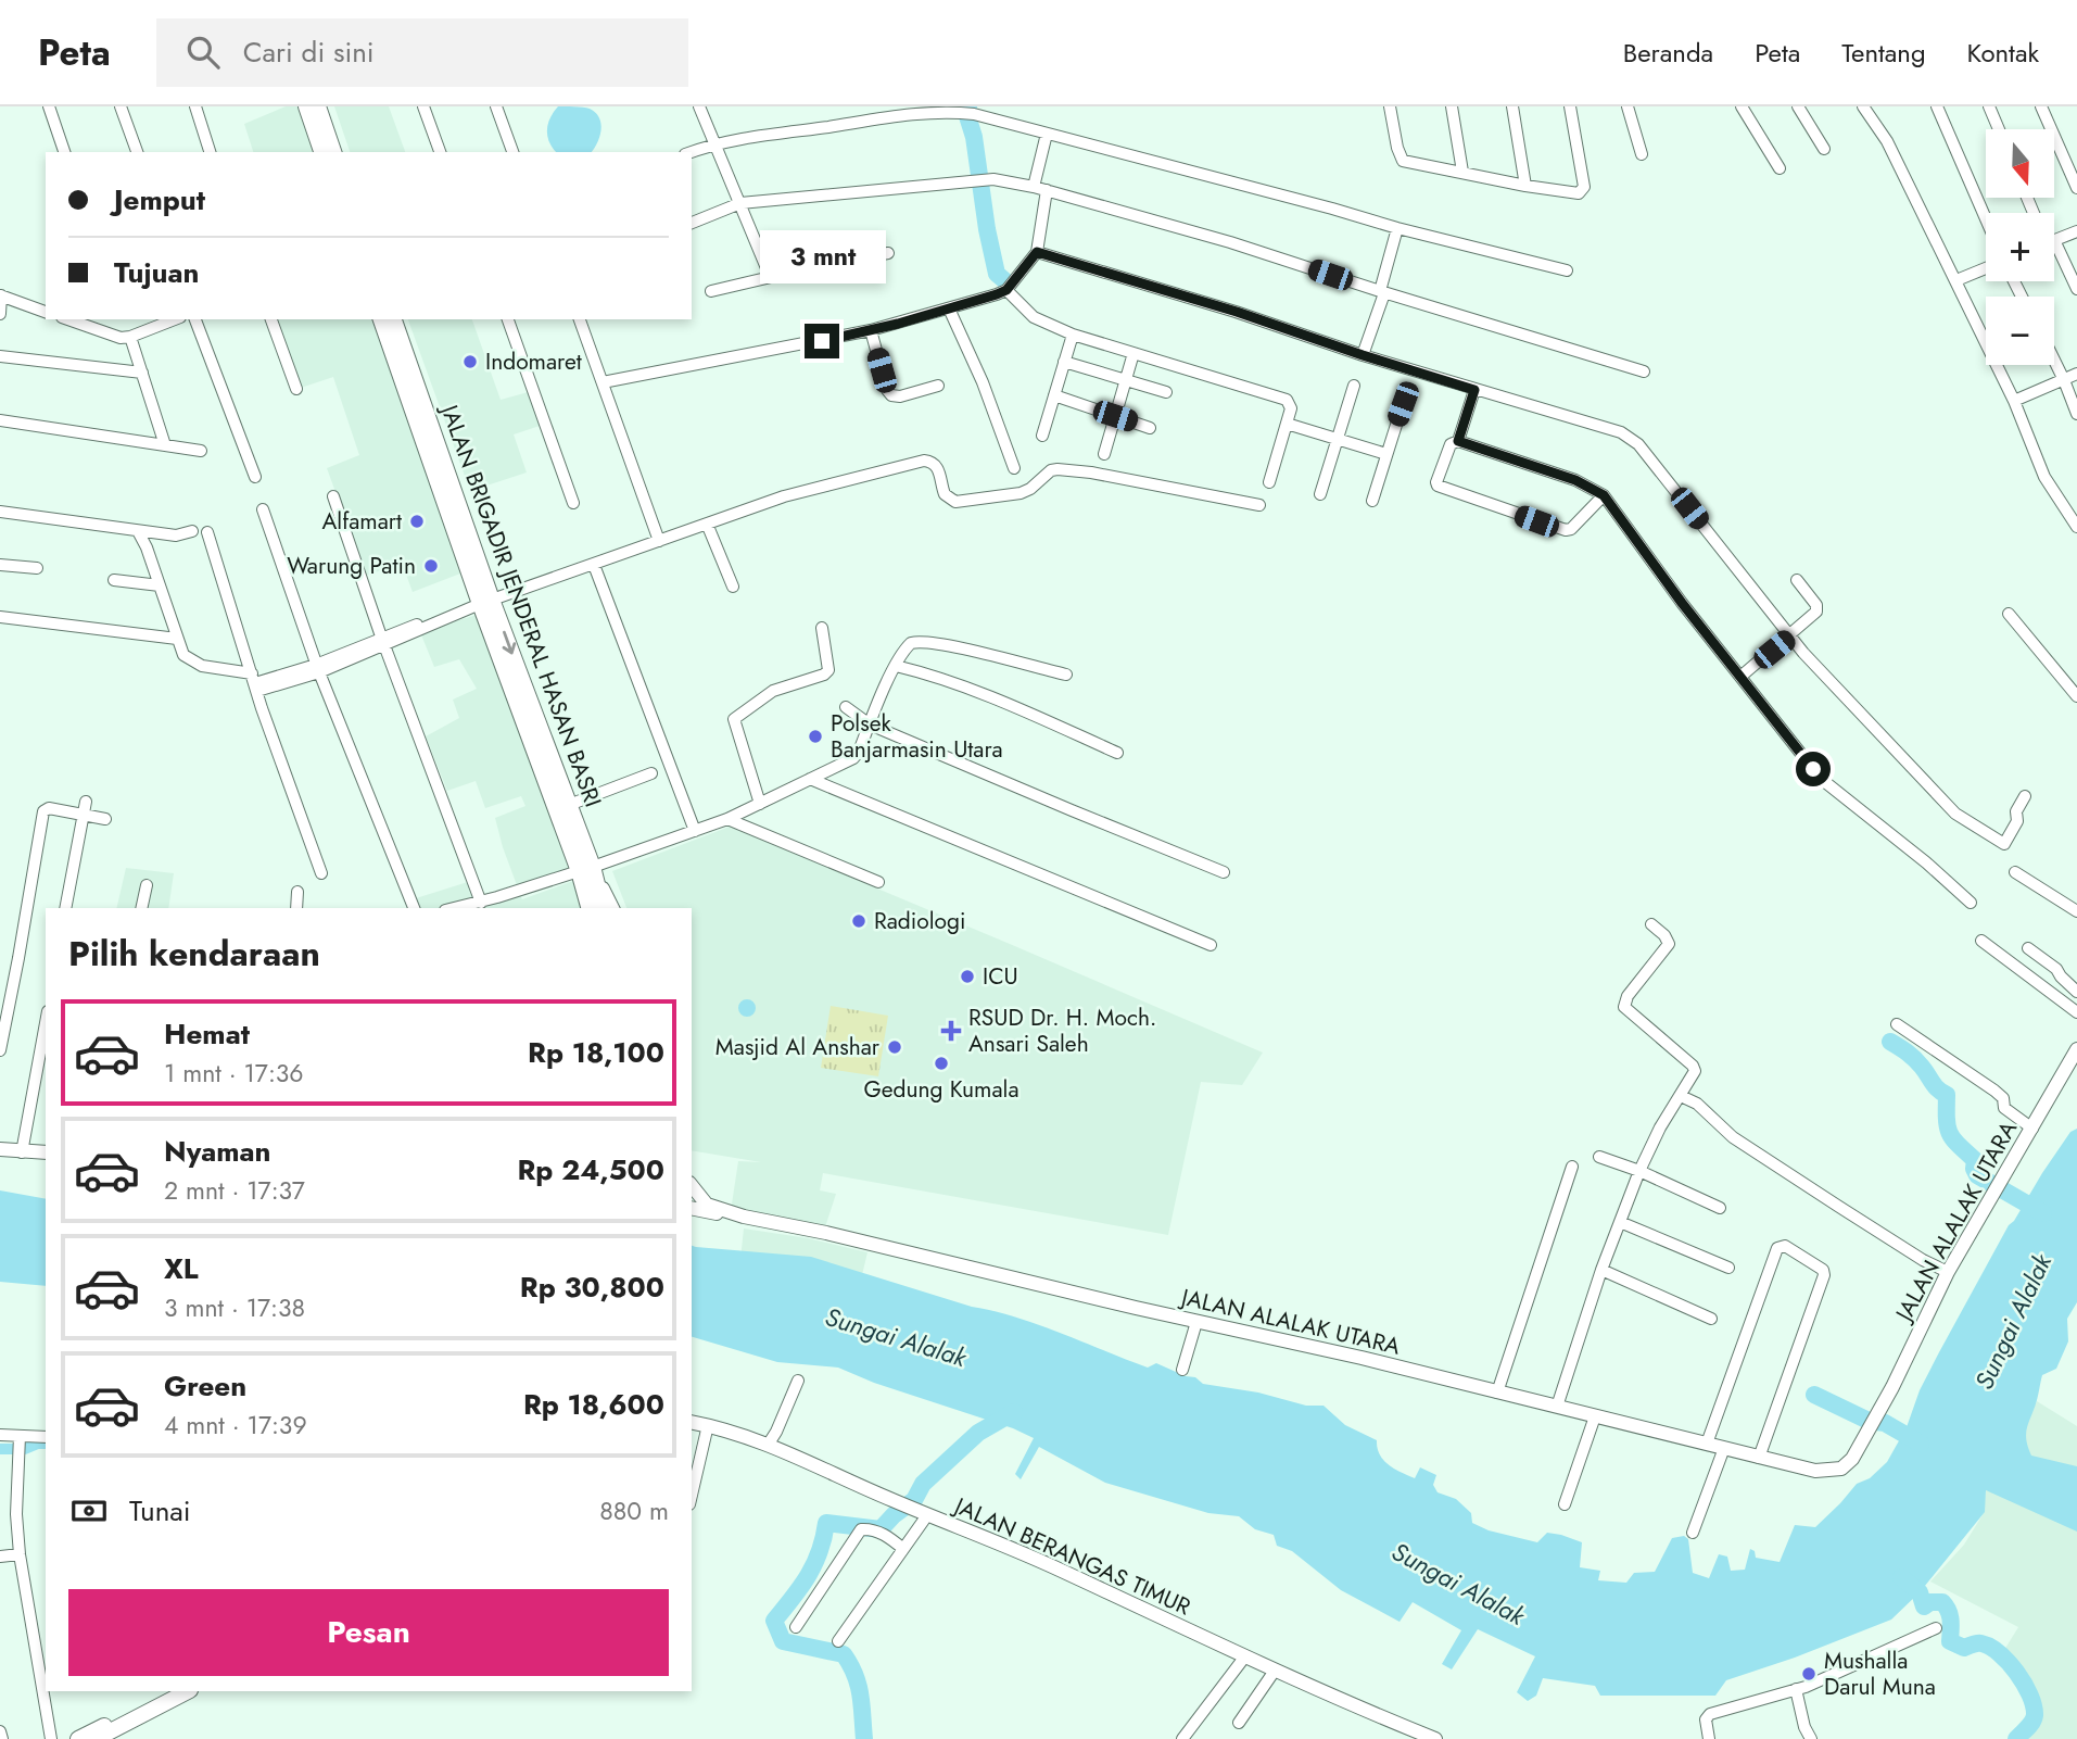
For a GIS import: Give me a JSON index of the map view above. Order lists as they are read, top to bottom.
{
  "streets": {
    "highway": ["JALAN BRIGADIR JENDERAL HASAN BASRI"],
    "main road": ["JALAN ALALAK UTARA", "JALAN BERANGAS TIMUR"]
  },
  "water": ["Sungai Alalak"],
  "places": {
    "other": [
      "Indomaret",
      "Alfamart",
      "Warung Patin",
      "Polsek Banjarmasin Utara",
      "Radiologi",
      "ICU",
      "Masjid Al Anshar",
      "Gedung Kumala",
      "Mushalla Darul Muna"
    ],
    "health": ["RSUD Dr. H. Moch. Ansari Saleh"]
  },
  "north": "bottom",
  "page": {
    "header": "Peta",
    "search": "Cari di sini",
    "nav": [
      "Beranda",
      "Peta",
      "Tentang",
      "Kontak"
    ],
    "map_buttons": ["+", "−"],
    "banner": ["Jemput", "Tujuan"],
    "bubble": "3 mnt",
    "heading": "Pilih kendaraan",
    "list": [
      {
        "name": "Hemat",
        "note": "1 mnt · 17:36",
        "value": "Rp 18,100"
      },
      {
        "name": "Nyaman",
        "note": "2 mnt · 17:37",
        "value": "Rp 24,500"
      },
      {
        "name": "XL",
        "note": "3 mnt · 17:38",
        "value": "Rp 30,800"
      },
      {
        "name": "Green",
        "note": "4 mnt · 17:39",
        "value": "Rp 18,600"
      }
    ],
    "pay": ["Tunai", "880 m"],
    "buttons": "Pesan"
  }
}
